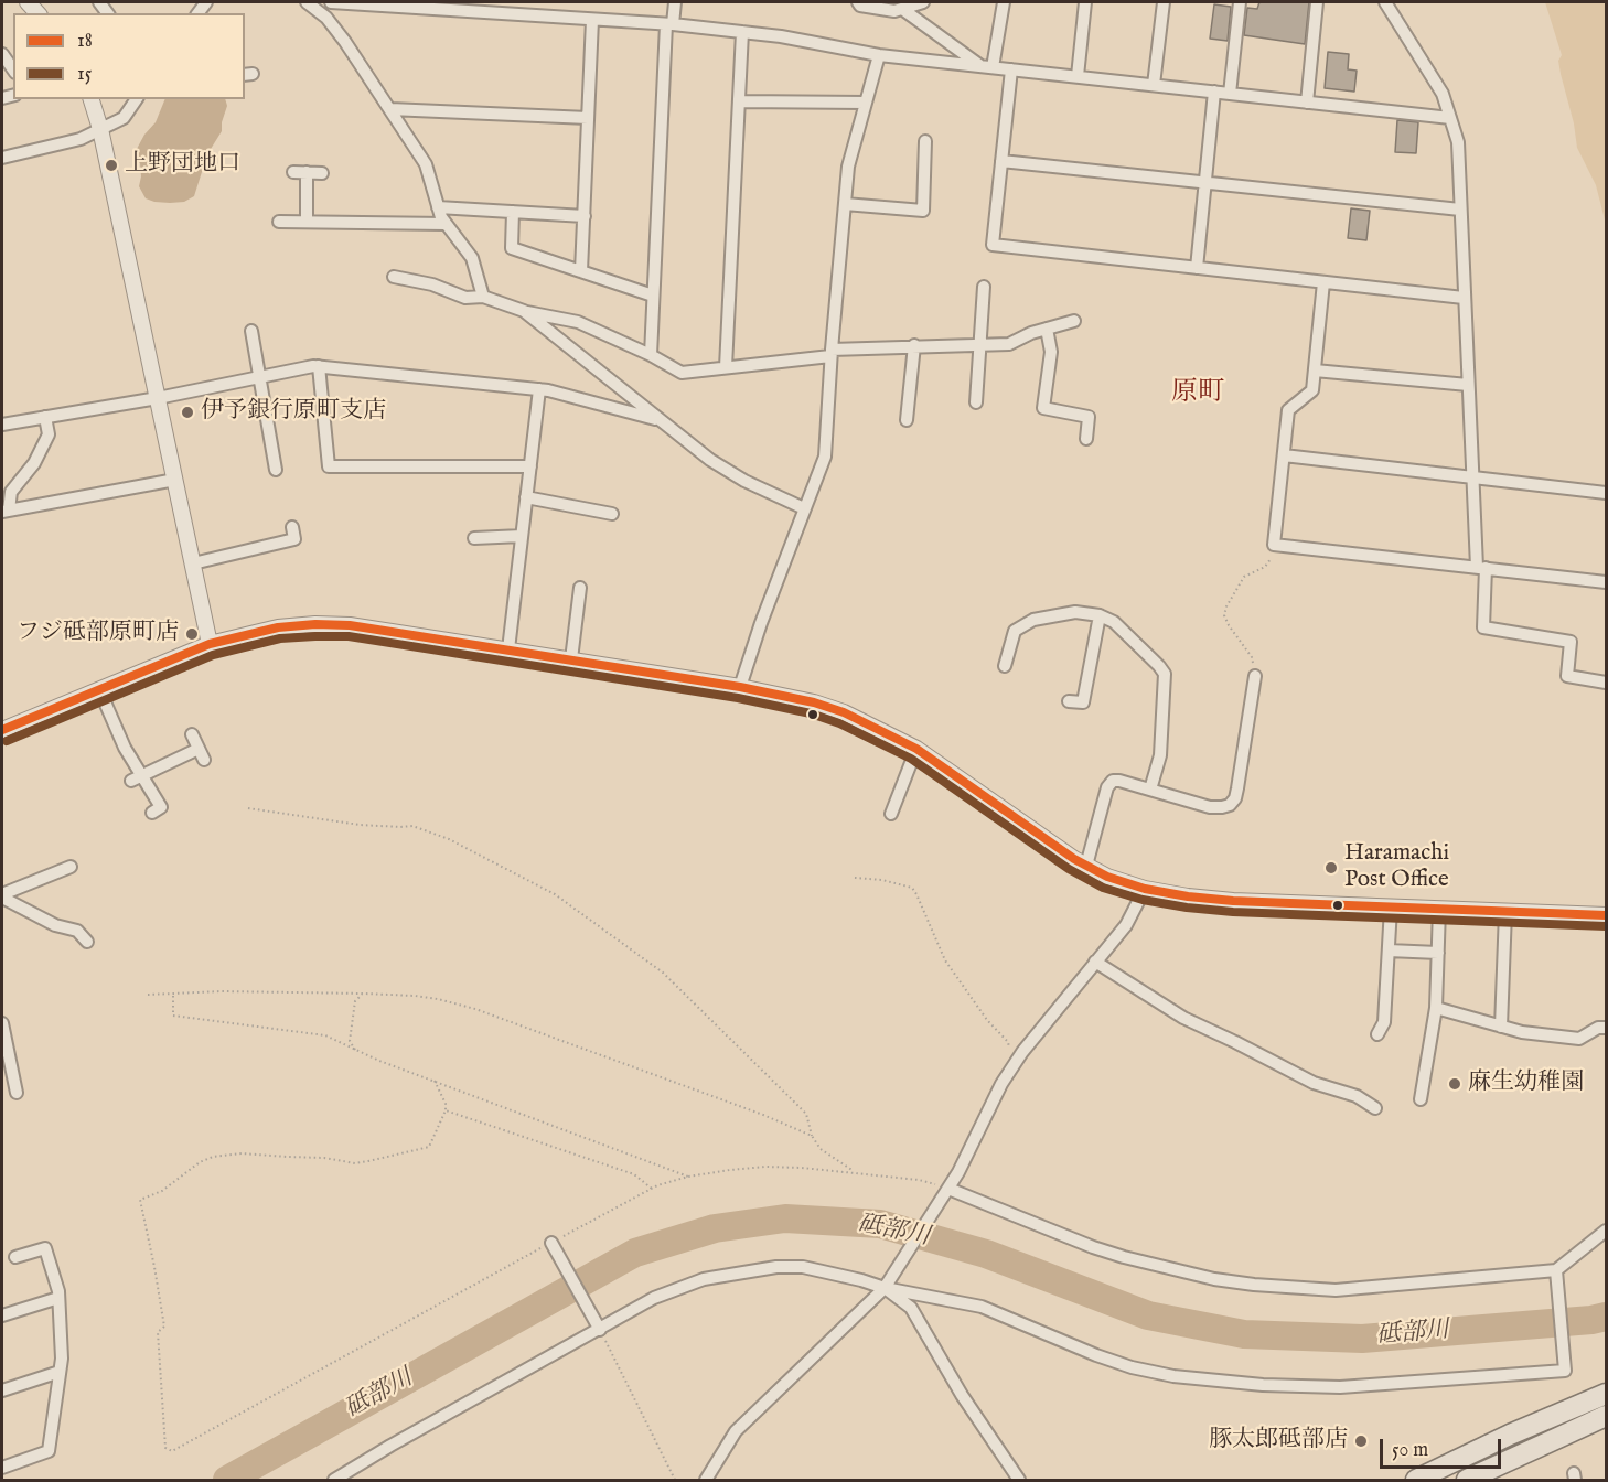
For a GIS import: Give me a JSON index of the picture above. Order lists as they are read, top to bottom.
{
  "districts": ["原町"],
  "water": ["砥部川"],
  "places": [
    "上野団地口",
    "伊予銀行原町支店",
    "フジ砥部原町店",
    "Haramachi Post Office",
    "麻生幼稚園",
    "豚太郎砥部店"
  ],
  "lines": ["transit line 18", "transit line 15"],
  "legend": ["18", "15"],
  "scale_bar": "50 m"
}
